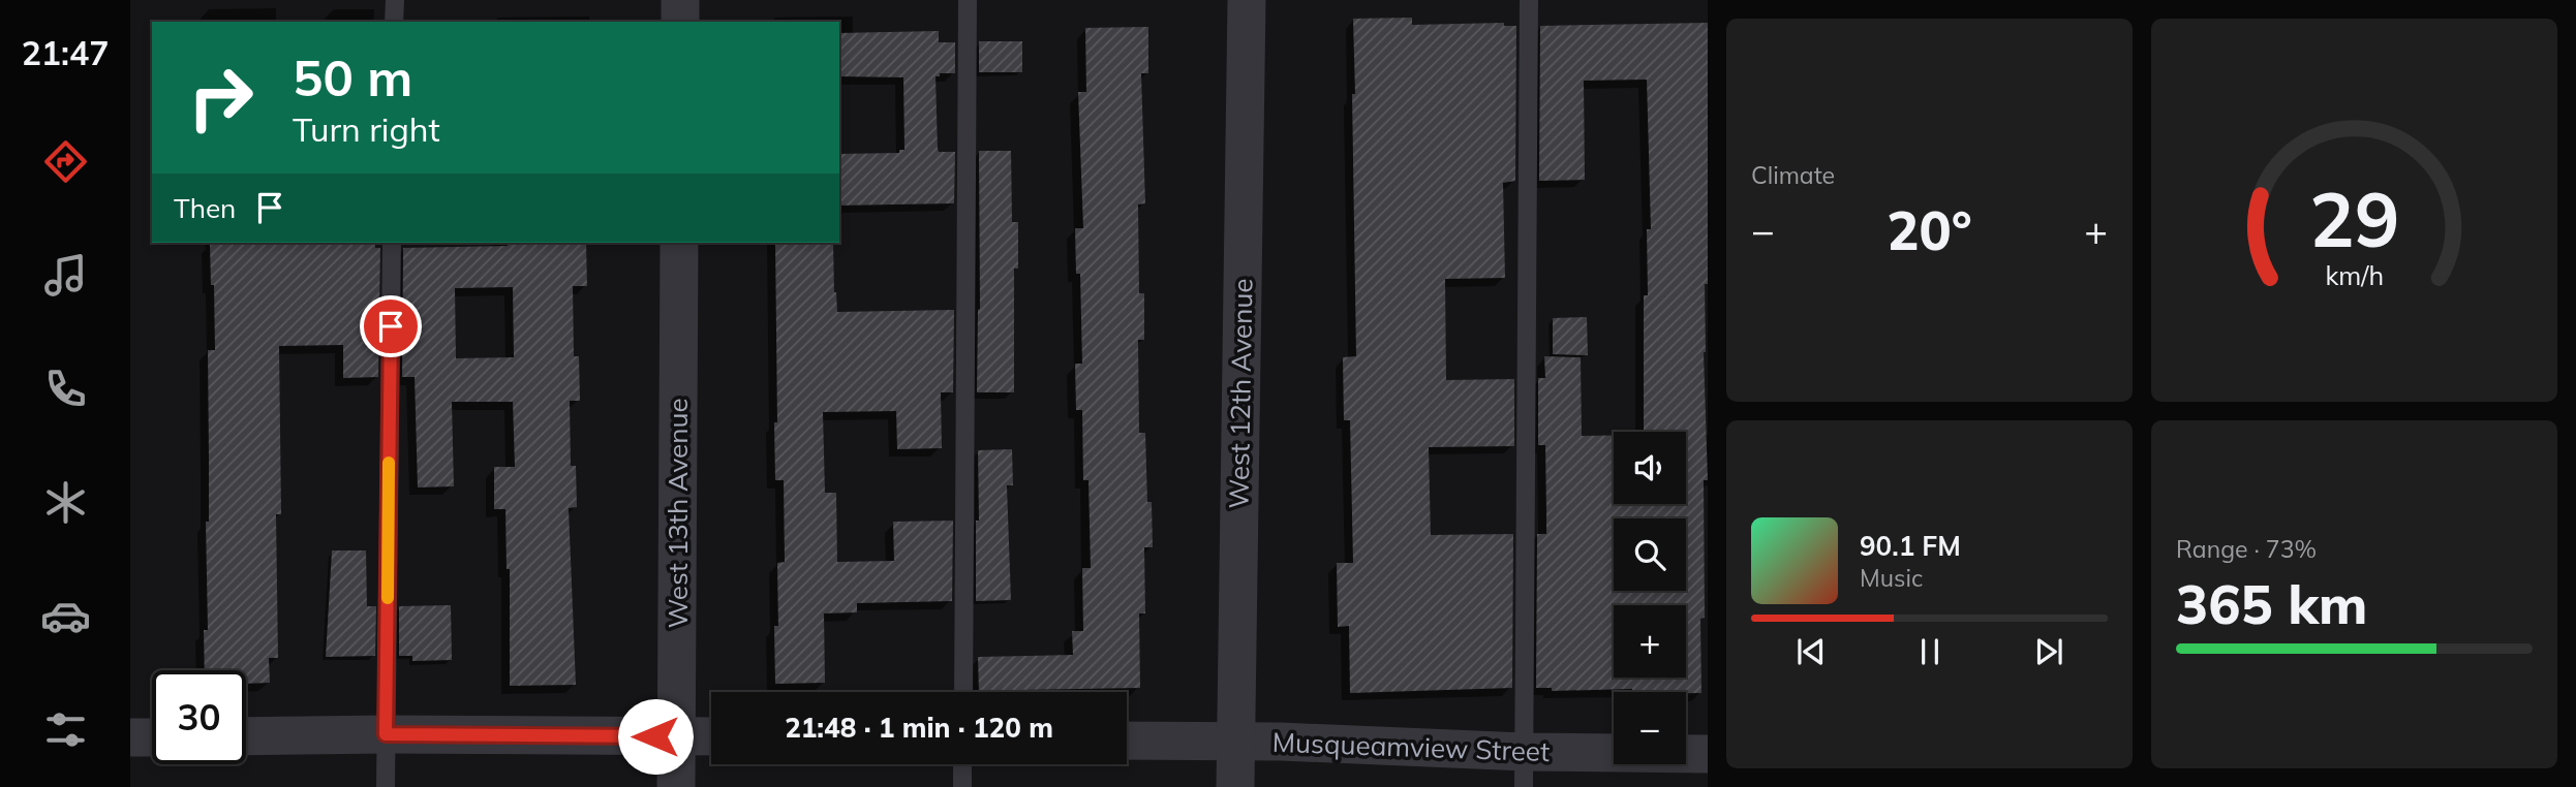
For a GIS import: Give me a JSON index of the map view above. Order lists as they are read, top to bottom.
{
  "streets": {
    "street": ["West 12th Avenue", "West 13th Avenue", "Musqueamview Street"]
  },
  "crossings": [
    ["West 12th Avenue", "Musqueamview Street"]
  ],
  "page": {
    "tabs": "21:47",
    "tile": [
      "Climate",
      ["Range · 73%", "365 km"]
    ],
    "turn": ["50 m", "Turn right"],
    "then": "Then",
    "heat": ["−", "20°", "+"],
    "map_buttons": ["+", "−"],
    "song": ["90.1 FM", "Music"],
    "limit": "30",
    "trip": "21:48 · 1 min · 120 m",
    "gauge": ["29", "km/h"]
  }
}
